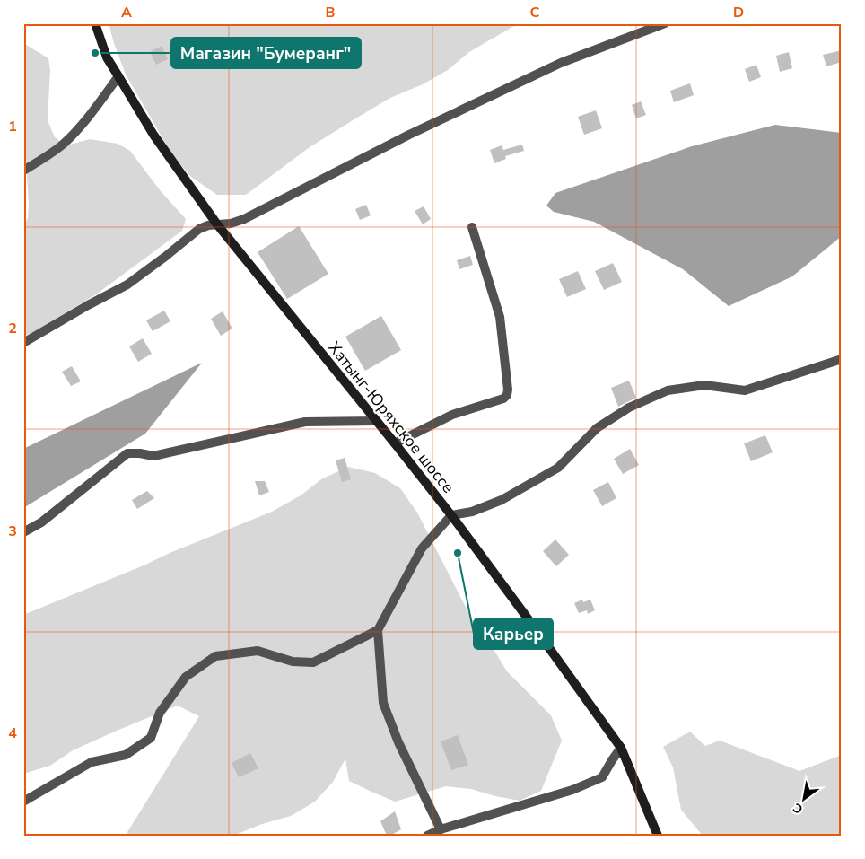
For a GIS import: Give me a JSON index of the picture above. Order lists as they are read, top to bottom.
{
  "streets": {
    "street": ["Хатынг-Юряхское шоссе"]
  },
  "places": ["Магазин \"Бумеранг\"", "Карьер"],
  "north": "bottom left",
  "grid": {
    "columns": [
      "A",
      "B",
      "C",
      "D"
    ],
    "rows": [
      "1",
      "2",
      "3",
      "4"
    ]
  }
}
